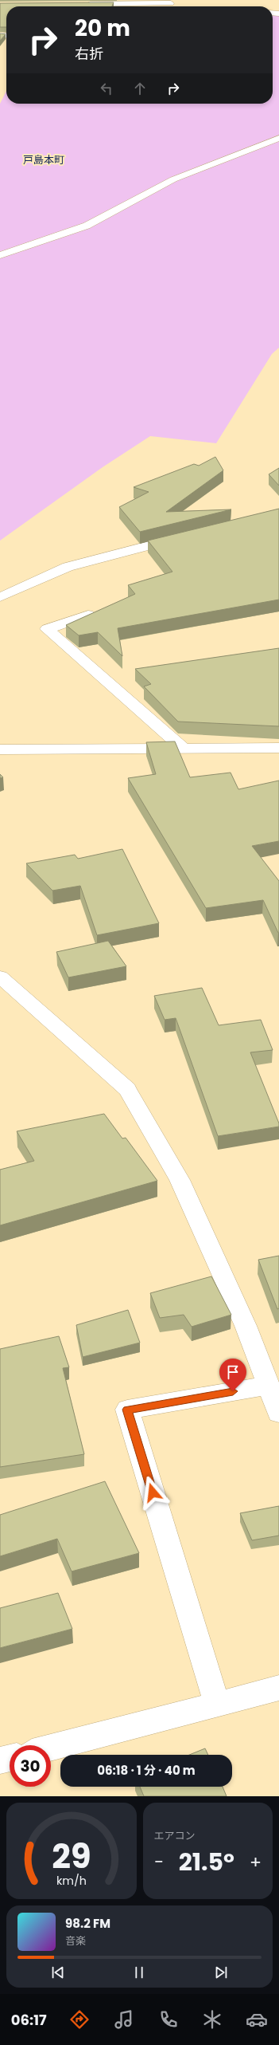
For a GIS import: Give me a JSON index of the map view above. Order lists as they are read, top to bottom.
{
  "districts": ["戸島本町"],
  "page": {
    "turn": ["20 m", "右折"],
    "limit": "30",
    "trip": "06:18 · 1 分 · 40 m",
    "tile": "エアコン",
    "heat": ["−", "21.5°", "+"],
    "song": ["98.2 FM", "音楽"],
    "tabs": "06:17",
    "gauge": ["29", "km/h"]
  }
}
